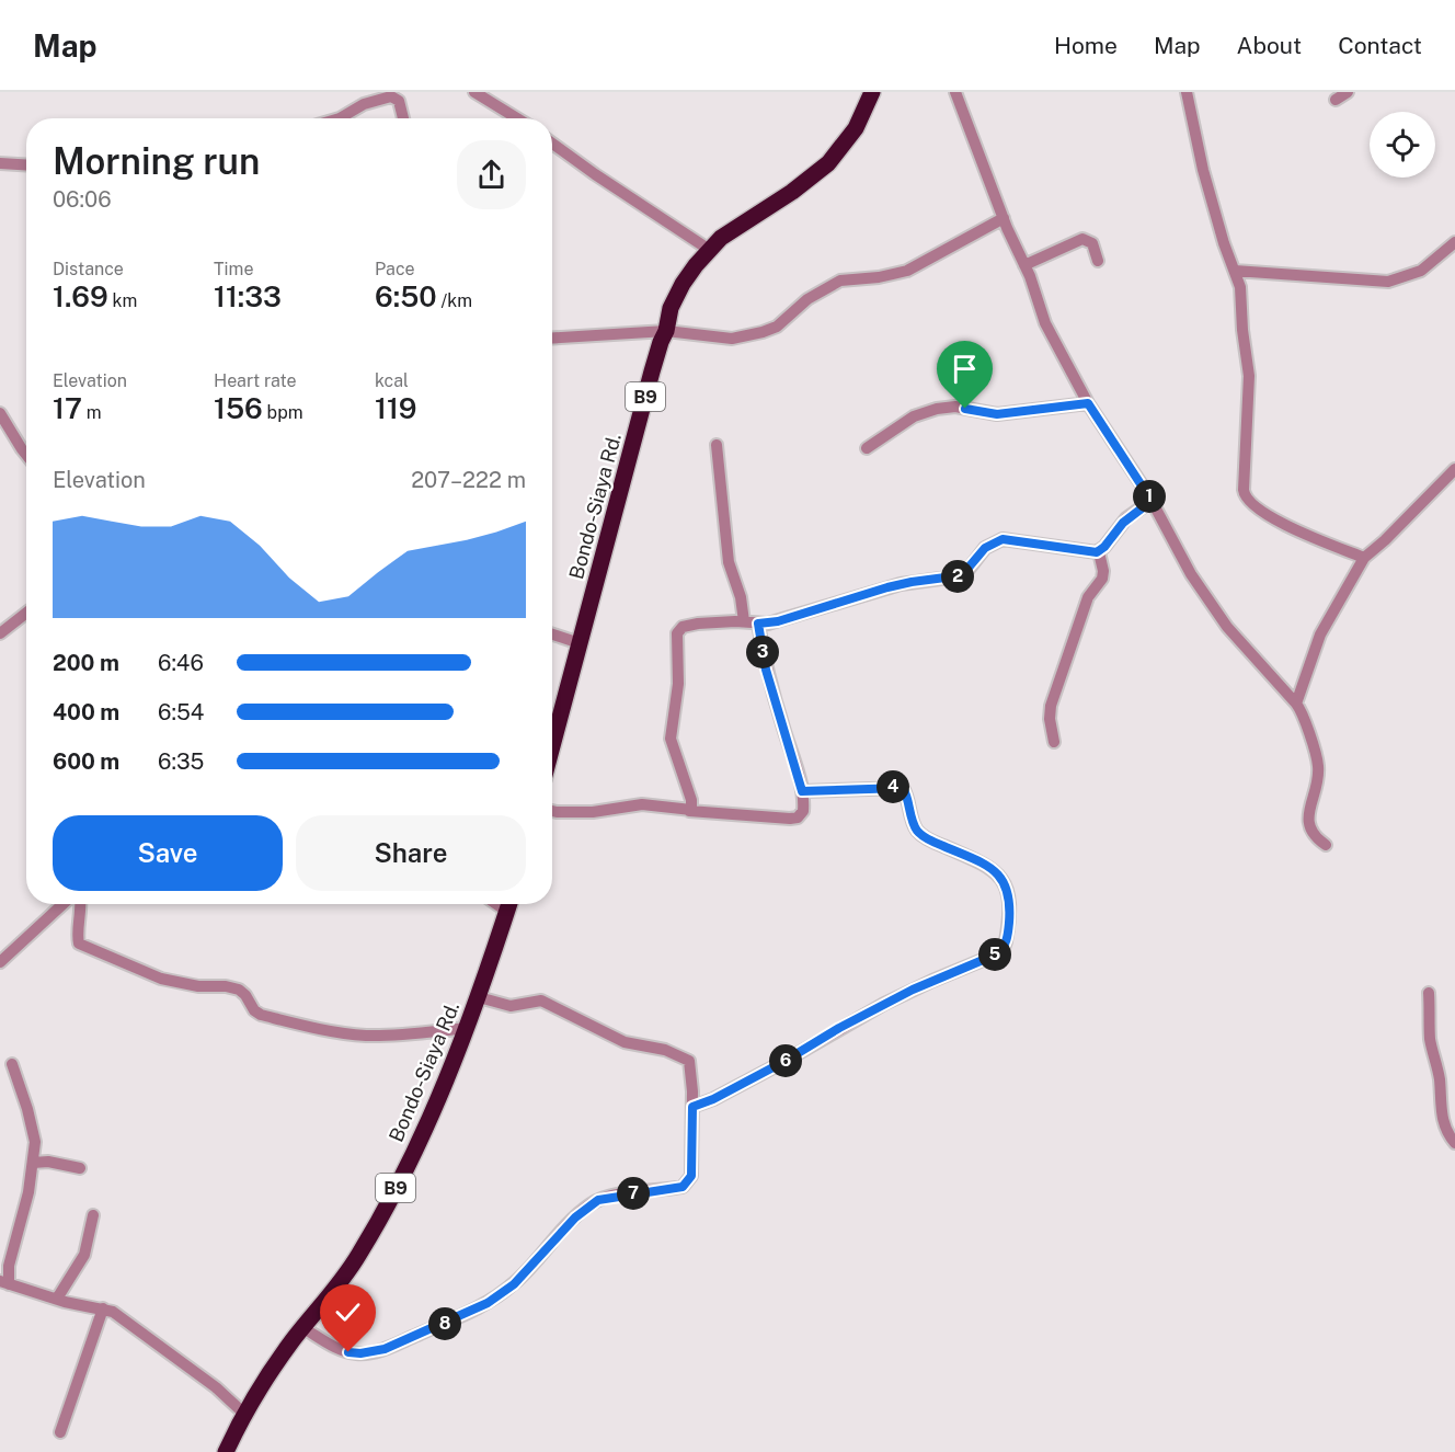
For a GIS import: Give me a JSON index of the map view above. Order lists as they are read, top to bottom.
{
  "streets": {
    "highway": ["B9", "Bondo-Siaya Rd."]
  },
  "page": {
    "header": "Map",
    "nav": [
      "Home",
      "Map",
      "About",
      "Contact"
    ],
    "heading": ["Morning run", "06:06"],
    "stats": [
      ["Distance", "1.69 km"],
      ["Time", "11:33"],
      ["Pace", "6:50 /km"],
      ["Elevation", "17 m"],
      ["Heart rate", "156 bpm"],
      ["kcal", "119"]
    ],
    "chart": ["Elevation", "207–222 m"],
    "pins": [
      "1",
      "2",
      "3",
      "4",
      "5",
      "6",
      "7",
      "8"
    ],
    "list": [
      {
        "name": "200 m",
        "note": "6:46"
      },
      {
        "name": "400 m",
        "note": "6:54"
      },
      {
        "name": "600 m",
        "note": "6:35"
      }
    ],
    "buttons": ["Save", "Share"]
  }
}
